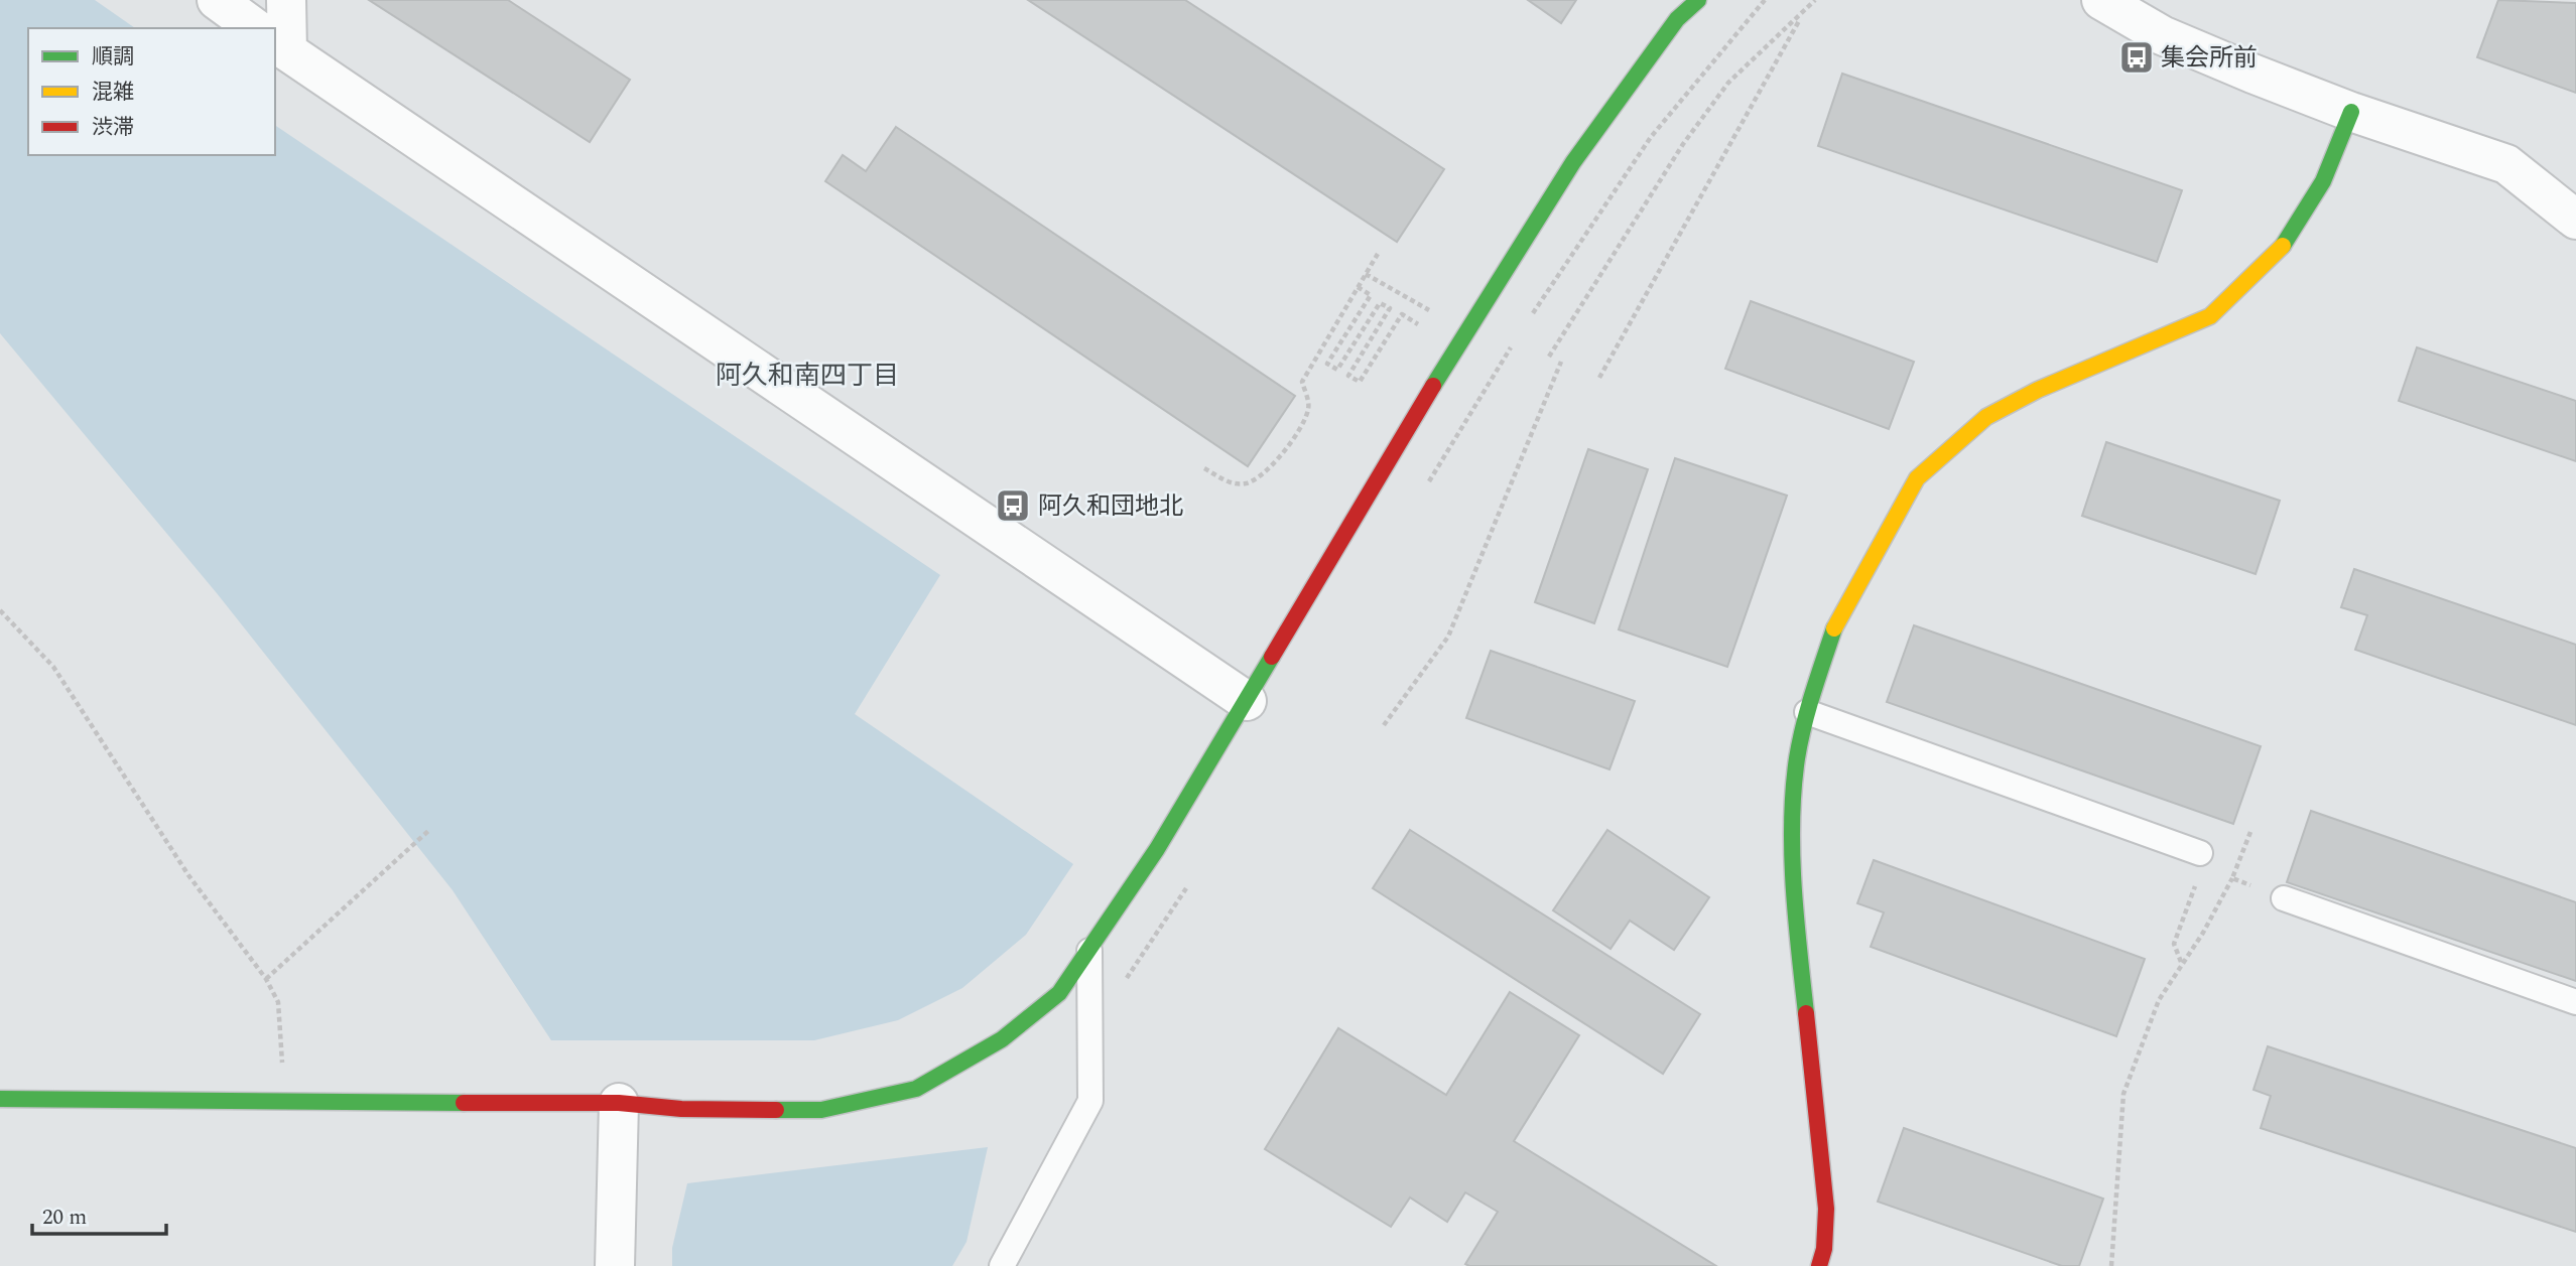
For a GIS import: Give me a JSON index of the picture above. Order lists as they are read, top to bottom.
{
  "districts": ["阿久和南四丁目"],
  "places": {
    "bus stop": ["集会所前", "阿久和団地北"]
  },
  "legend": ["順調", "混雑", "渋滞"],
  "scale_bar": "20 m"
}
